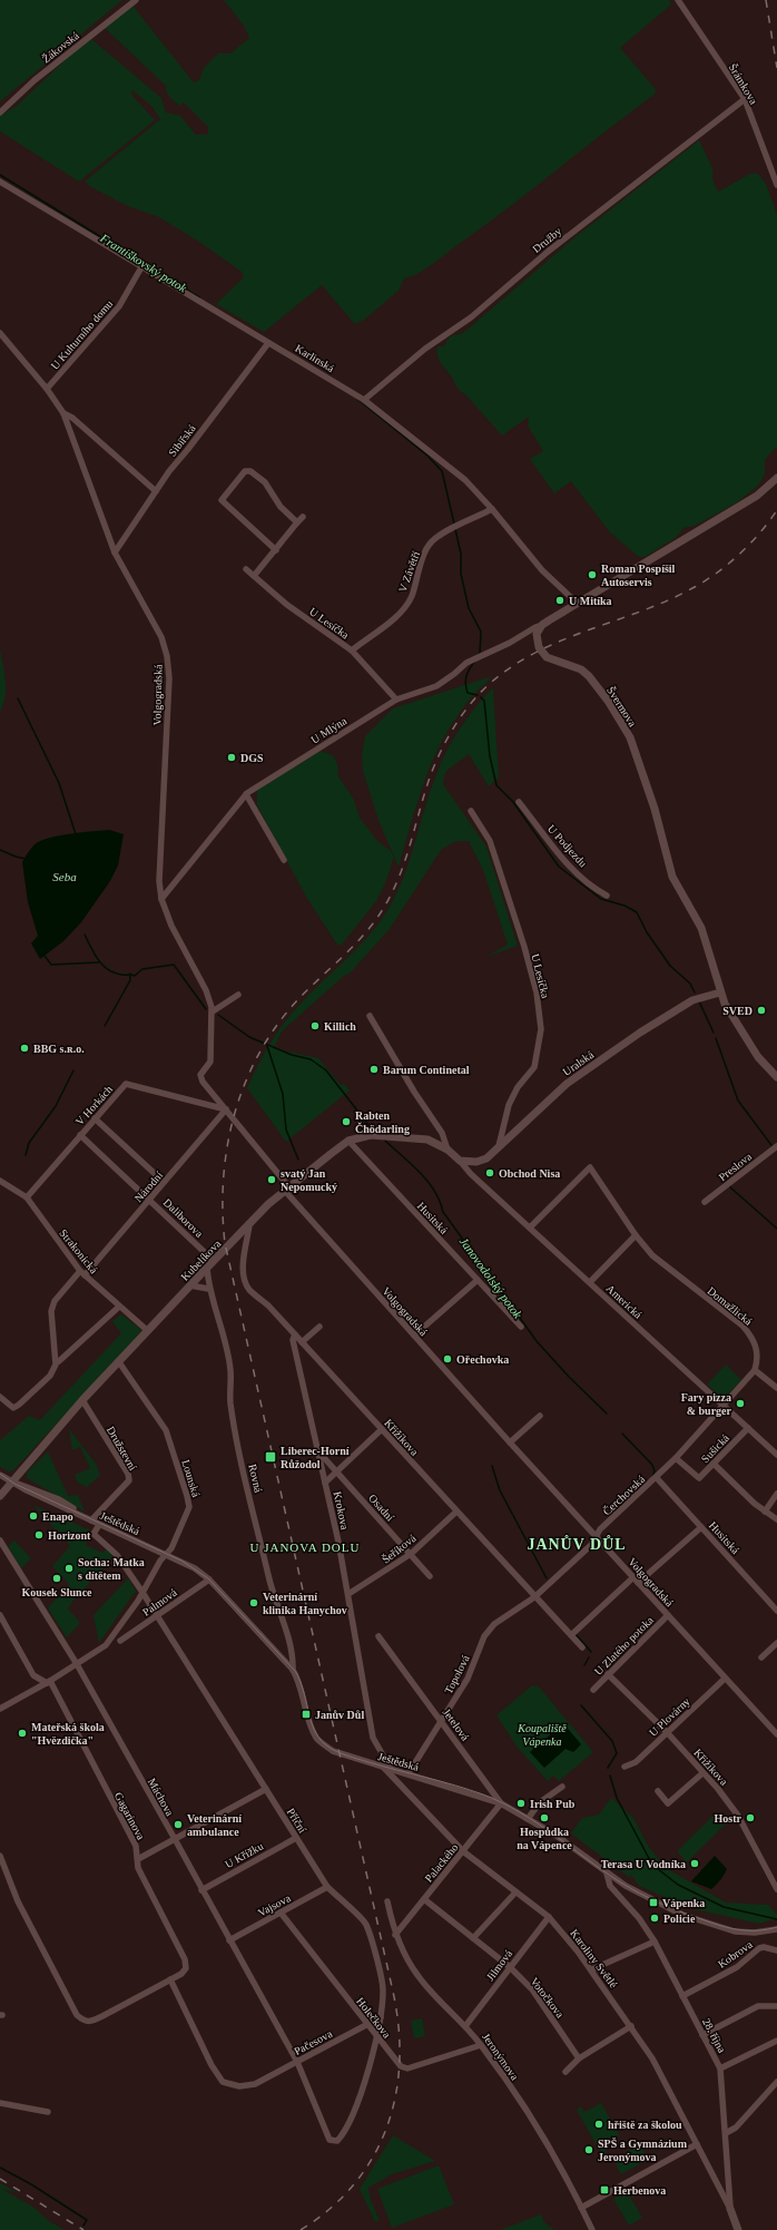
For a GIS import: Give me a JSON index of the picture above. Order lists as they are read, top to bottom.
{
  "streets": {
    "street": [
      "Žákovská",
      "Šrámkova",
      "Družby",
      "U Kulturního domu",
      "Karlinská",
      "Sibiřská",
      "V Závětří",
      "U Lesíčka",
      "Volgogradská",
      "Švermova",
      "U Mlýna",
      "U Podjezdu",
      "Uralská",
      "V Horkách",
      "Preslova",
      "Národní",
      "Daliborova",
      "Husitská",
      "Strakonická",
      "Kubelíkova",
      "Americká",
      "Domažlická",
      "Křižíkova",
      "Družstevní",
      "Sušická",
      "Lounská",
      "Rovná",
      "Čerchovská",
      "Osadní",
      "Krokova",
      "Ještědská",
      "Šeříková",
      "Palmová",
      "U Zlatého potoka",
      "Topolová",
      "U Plovárny",
      "Jetelová",
      "Máchova",
      "Gagarinova",
      "Příční",
      "U Křížku",
      "Palackého",
      "Vajsova",
      "Kobrova",
      "Karoliny Světlé",
      "Jilmová",
      "Votočkova",
      "Holečkova",
      "28. října",
      "Pačesova",
      "Jeronýmova"
    ]
  },
  "crossings": [
    ["Šrámkova", "Družby"],
    ["Družby", "Karlinská"],
    ["U Kulturního domu", "Karlinská"],
    ["U Kulturního domu", "Volgogradská"],
    ["Karlinská", "Sibiřská"],
    ["Karlinská", "V Závětří"],
    ["Sibiřská", "Volgogradská"],
    ["V Závětří", "U Lesíčka"],
    ["U Lesíčka", "U Mlýna"],
    ["U Lesíčka", "Uralská"],
    ["Volgogradská", "U Mlýna"],
    ["Volgogradská", "V Horkách"],
    ["Volgogradská", "Národní"],
    ["Volgogradská", "Kubelíkova"],
    ["Volgogradská", "Čerchovská"],
    ["Volgogradská", "U Zlatého potoka"],
    ["Volgogradská", "U Plovárny"],
    ["Švermova", "U Mlýna"],
    ["Švermova", "Uralská"],
    ["Uralská", "Kubelíkova"],
    ["Uralská", "Americká"],
    ["V Horkách", "Národní"],
    ["V Horkách", "Daliborova"],
    ["V Horkách", "Strakonická"],
    ["Národní", "Daliborova"],
    ["Národní", "Strakonická"],
    ["Daliborova", "Kubelíkova"],
    ["Husitská", "Kubelíkova"],
    ["Husitská", "Čerchovská"],
    ["Strakonická", "Kubelíkova"],
    ["Kubelíkova", "Americká"],
    ["Kubelíkova", "Křižíkova"],
    ["Kubelíkova", "Družstevní"],
    ["Kubelíkova", "Lounská"],
    ["Kubelíkova", "Rovná"],
    ["Kubelíkova", "Ještědská"],
    ["Americká", "Domažlická"],
    ["Americká", "Sušická"],
    ["Americká", "Čerchovská"],
    ["Křižíkova", "Čerchovská"],
    ["Křižíkova", "Krokova"],
    ["Křižíkova", "Šeříková"],
    ["Křižíkova", "U Zlatého potoka"],
    ["Křižíkova", "Topolová"],
    ["Křižíkova", "U Plovárny"],
    ["Družstevní", "Ještědská"],
    ["Sušická", "Čerchovská"],
    ["Lounská", "Ještědská"],
    ["Lounská", "Máchova"],
    ["Lounská", "Příční"],
    ["Rovná", "Ještědská"],
    ["Čerchovská", "Topolová"],
    ["Osadní", "Krokova"],
    ["Osadní", "Šeříková"],
    ["Krokova", "Ještědská"],
    ["Krokova", "Šeříková"],
    ["Ještědská", "Palmová"],
    ["Ještědská", "Topolová"],
    ["Ještědská", "Jetelová"],
    ["Ještědská", "Příční"],
    ["Ještědská", "Palackého"],
    ["Ještědská", "Karoliny Světlé"],
    ["Ještědská", "28. října"],
    ["Palmová", "Příční"],
    ["Topolová", "Jetelová"],
    ["Jetelová", "Palackého"],
    ["Máchova", "Příční"],
    ["Máchova", "U Křížku"],
    ["Máchova", "Vajsova"],
    ["Máchova", "Pačesova"],
    ["Gagarinova", "Pačesova"],
    ["Příční", "U Křížku"],
    ["Příční", "Vajsova"],
    ["Příční", "Holečkova"],
    ["Příční", "Pačesova"],
    ["Palackého", "Karoliny Světlé"],
    ["Palackého", "Votočkova"],
    ["Palackého", "Jeronýmova"],
    ["Vajsova", "Holečkova"],
    ["Kobrova", "28. října"],
    ["Karoliny Světlé", "Jilmová"],
    ["Karoliny Světlé", "28. října"],
    ["Jilmová", "Votočkova"],
    ["Jilmová", "Jeronýmova"],
    ["Holečkova", "Pačesova"],
    ["Holečkova", "Jeronýmova"]
  ],
  "districts": ["JANŮV DŮL", "U JANOVA DOLU"],
  "water": ["Františkovský potok", "Seba", "Janovodolský potok"],
  "parks": ["Koupaliště Vápenka"],
  "places": {
    "other": [
      "Roman Pospíšil Autoservis",
      "U Mitíka",
      "DGS",
      "SVED",
      "Killich",
      "BBG s.ʀ.ᴏ.",
      "Barum Continetal",
      "Rabten Čhödarling",
      "Obchod Nisa",
      "svatý Jan Nepomucký",
      "Ořechovka",
      "Fary pizza & burger",
      "Enapo",
      "Horizont",
      "Socha: Matka s dítětem",
      "Kousek Slunce",
      "Veterinární klinika Hanychov",
      "Mateřská škola \"Hvězdička\"",
      "Irish Pub",
      "Hospůdka na Vápence",
      "Hostr",
      "Veterinární ambulance",
      "Terasa U Vodníka",
      "Policie",
      "hřiště za školou",
      "SPŠ a Gymnázium Jeronýmova"
    ],
    "transit": [
      "Liberec-Horní Růžodol",
      "Janův Důl",
      "Vápenka",
      "Herbenova"
    ]
  }
}
